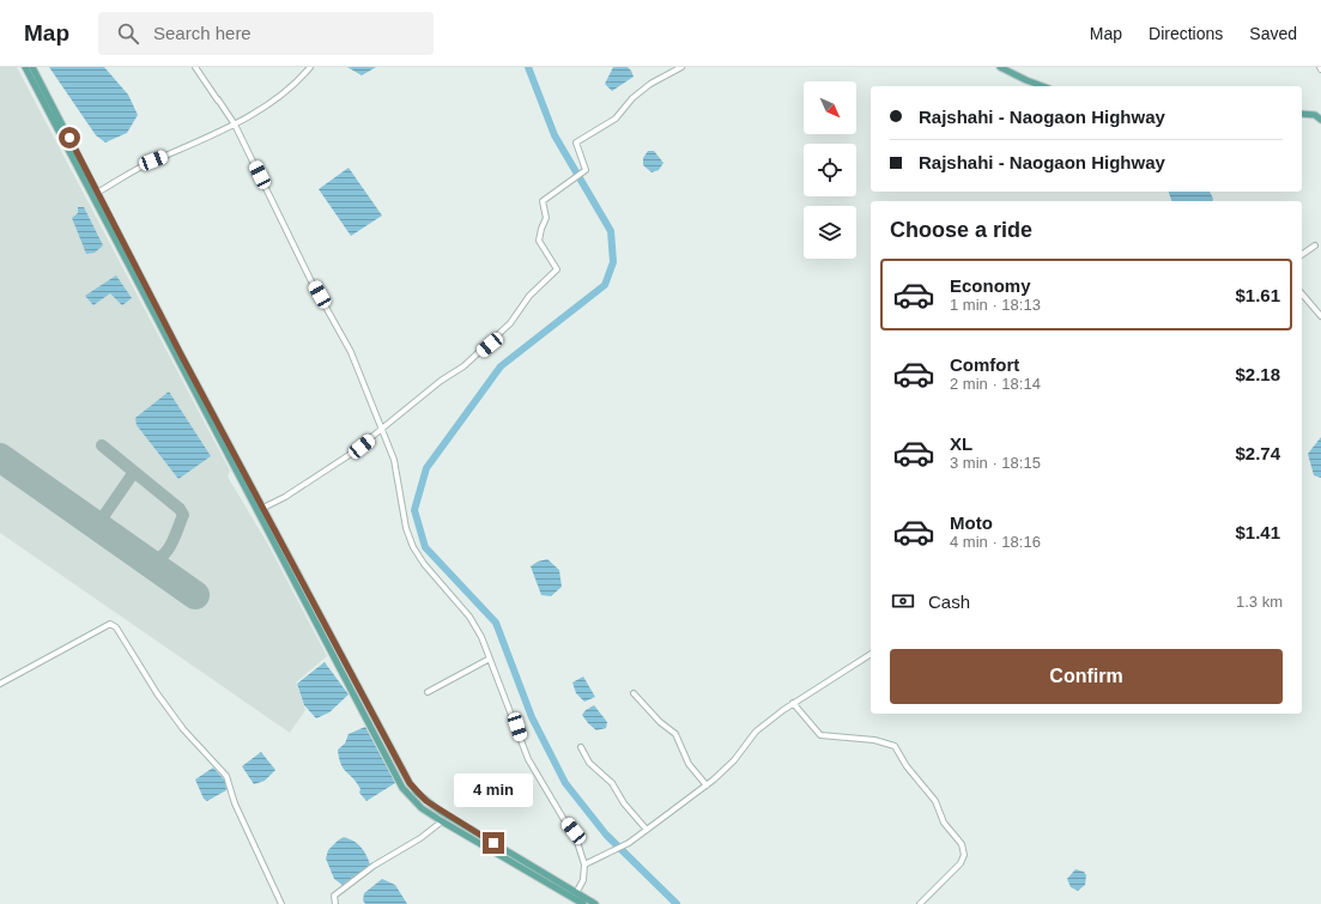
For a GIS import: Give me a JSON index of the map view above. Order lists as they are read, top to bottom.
{
  "north": "bottom right",
  "page": {
    "header": "Map",
    "search": "Search here",
    "nav": ["Map", "Directions", "Saved"],
    "banner": ["Rajshahi - Naogaon Highway", "Rajshahi - Naogaon Highway"],
    "heading": "Choose a ride",
    "list": [
      {
        "name": "Economy",
        "note": "1 min · 18:13",
        "value": "$1.61"
      },
      {
        "name": "Comfort",
        "note": "2 min · 18:14",
        "value": "$2.18"
      },
      {
        "name": "XL",
        "note": "3 min · 18:15",
        "value": "$2.74"
      },
      {
        "name": "Moto",
        "note": "4 min · 18:16",
        "value": "$1.41"
      }
    ],
    "pay": ["Cash", "1.3 km"],
    "buttons": "Confirm",
    "bubble": "4 min"
  }
}
